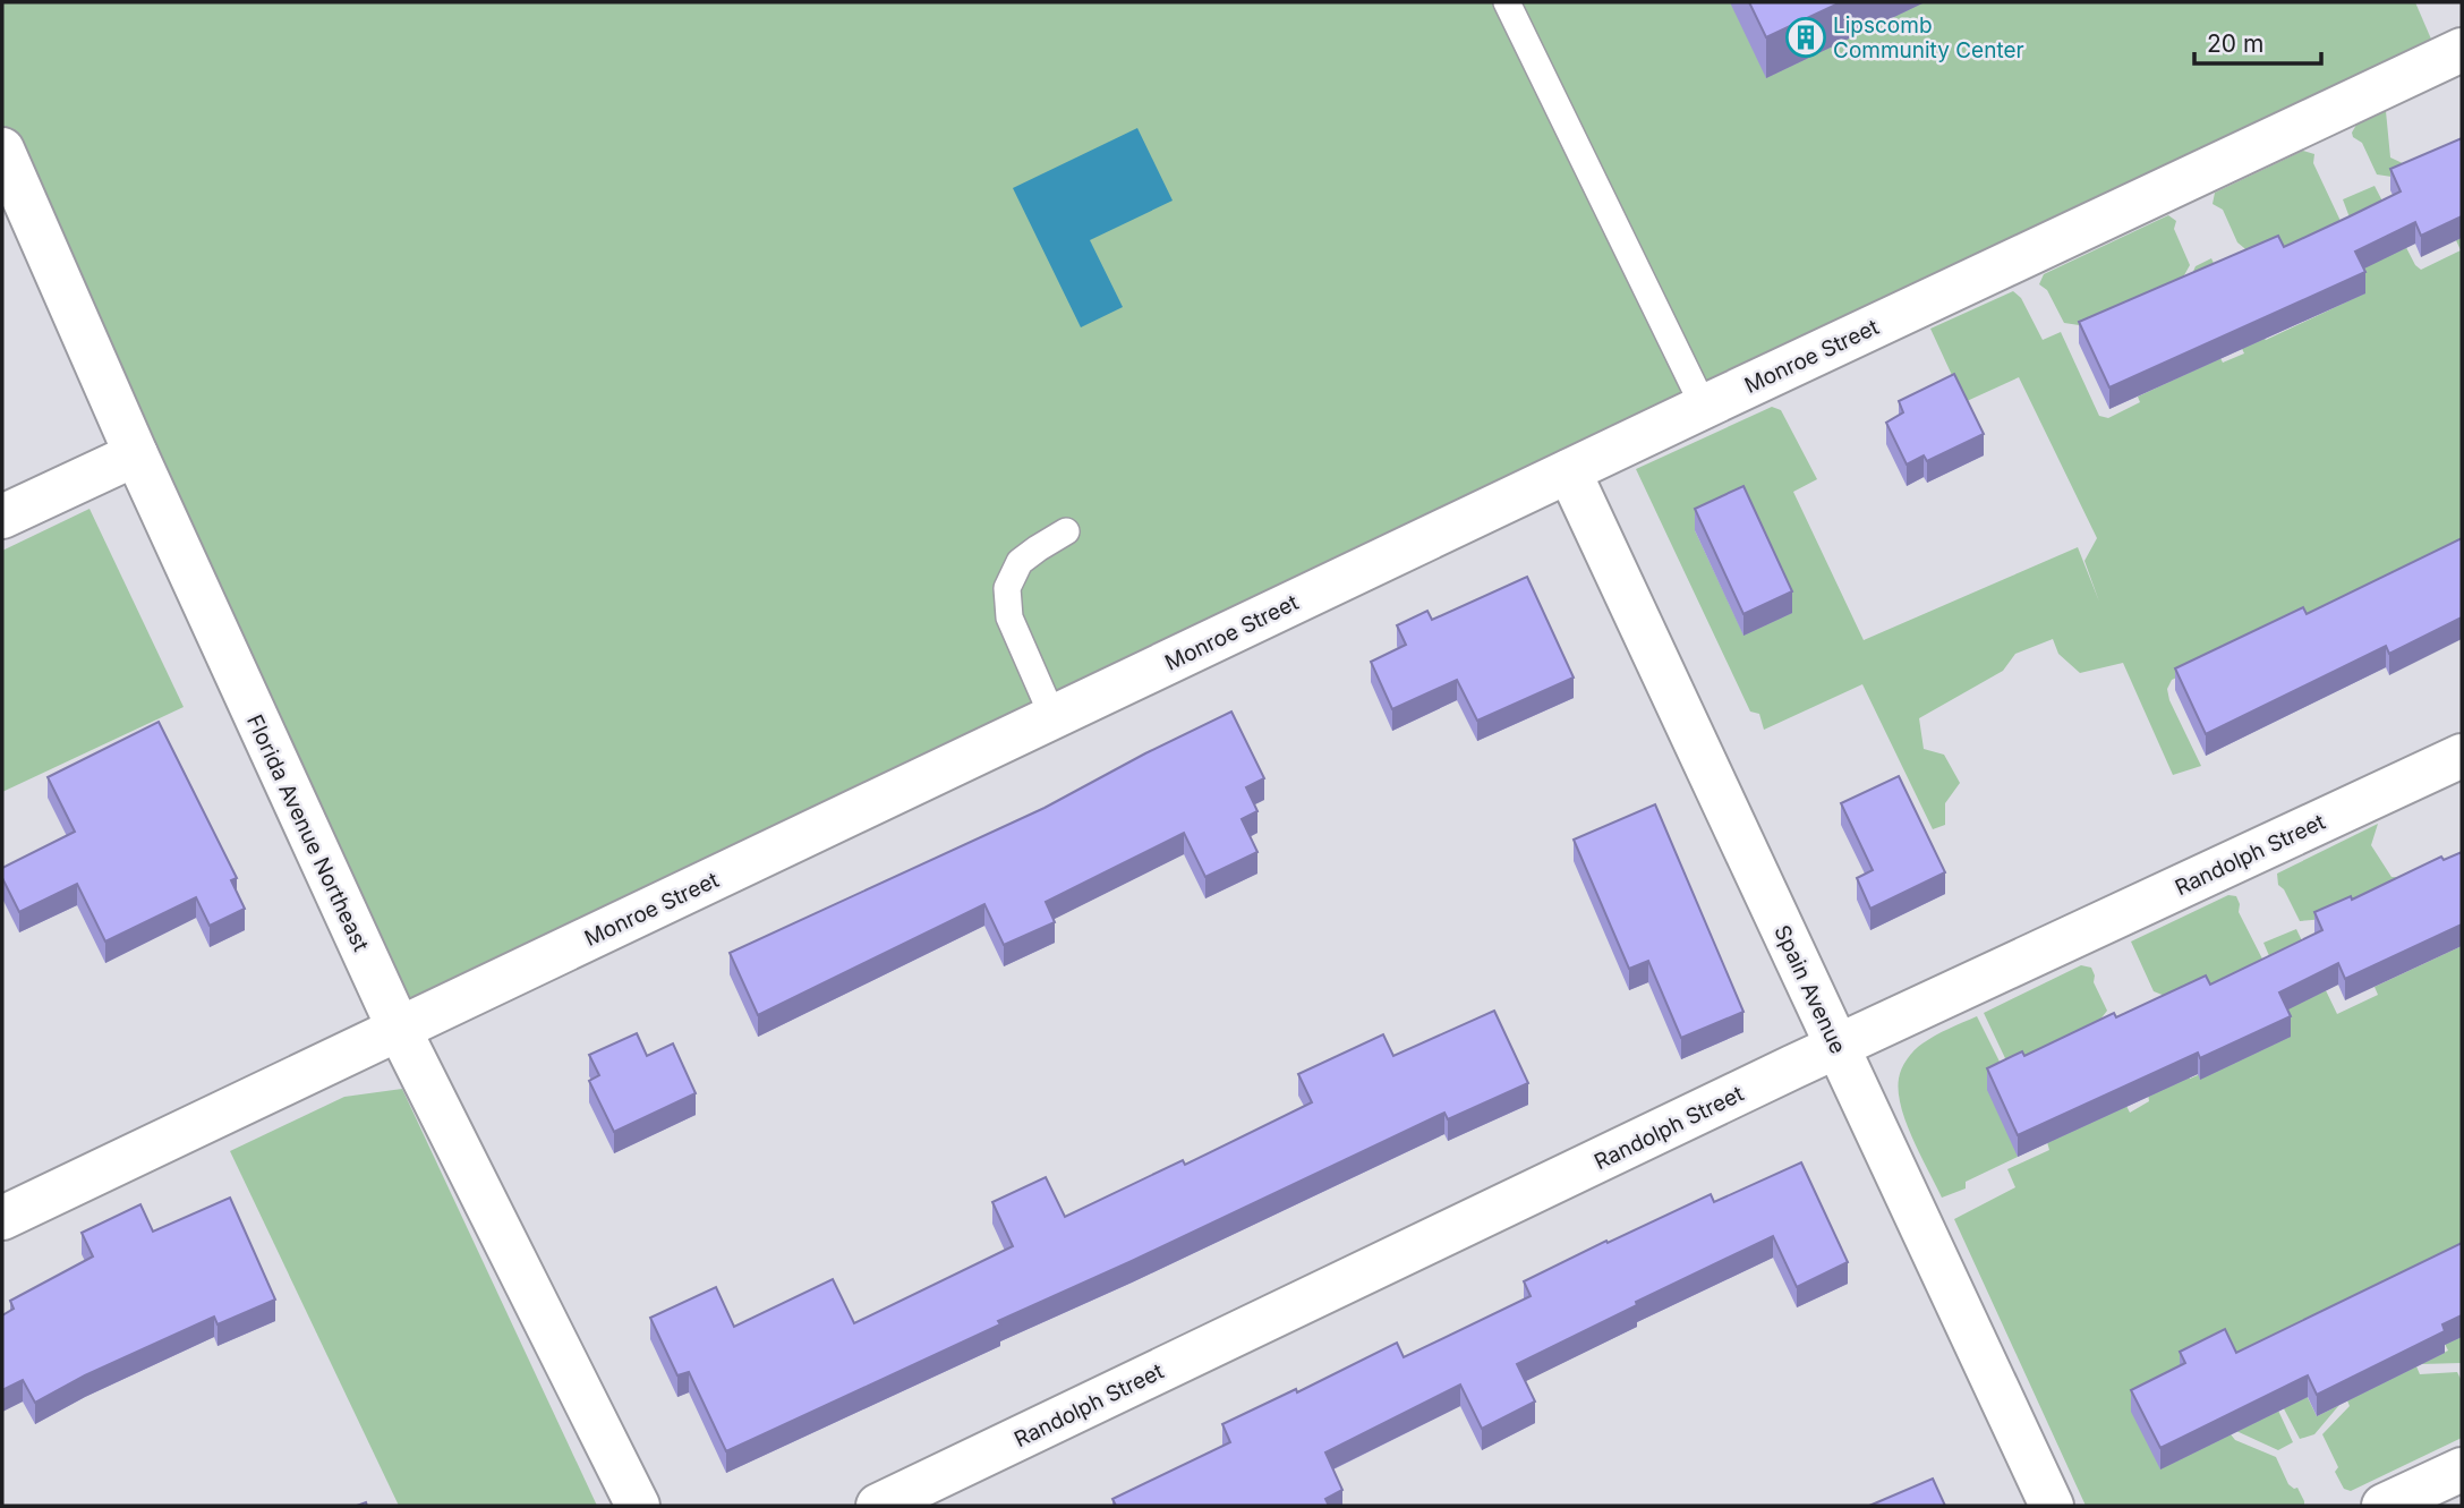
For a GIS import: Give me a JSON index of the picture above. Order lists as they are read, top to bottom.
{
  "streets": {
    "street": [
      "Monroe Street",
      "Florida Avenue Northeast",
      "Randolph Street",
      "Spain Avenue"
    ]
  },
  "crossings": [
    ["Monroe Street", "Florida Avenue Northeast"],
    ["Monroe Street", "Spain Avenue"],
    ["Randolph Street", "Spain Avenue"]
  ],
  "places": {
    "building": ["Lipscomb Community Center"]
  },
  "scale_bar": "20 m"
}
